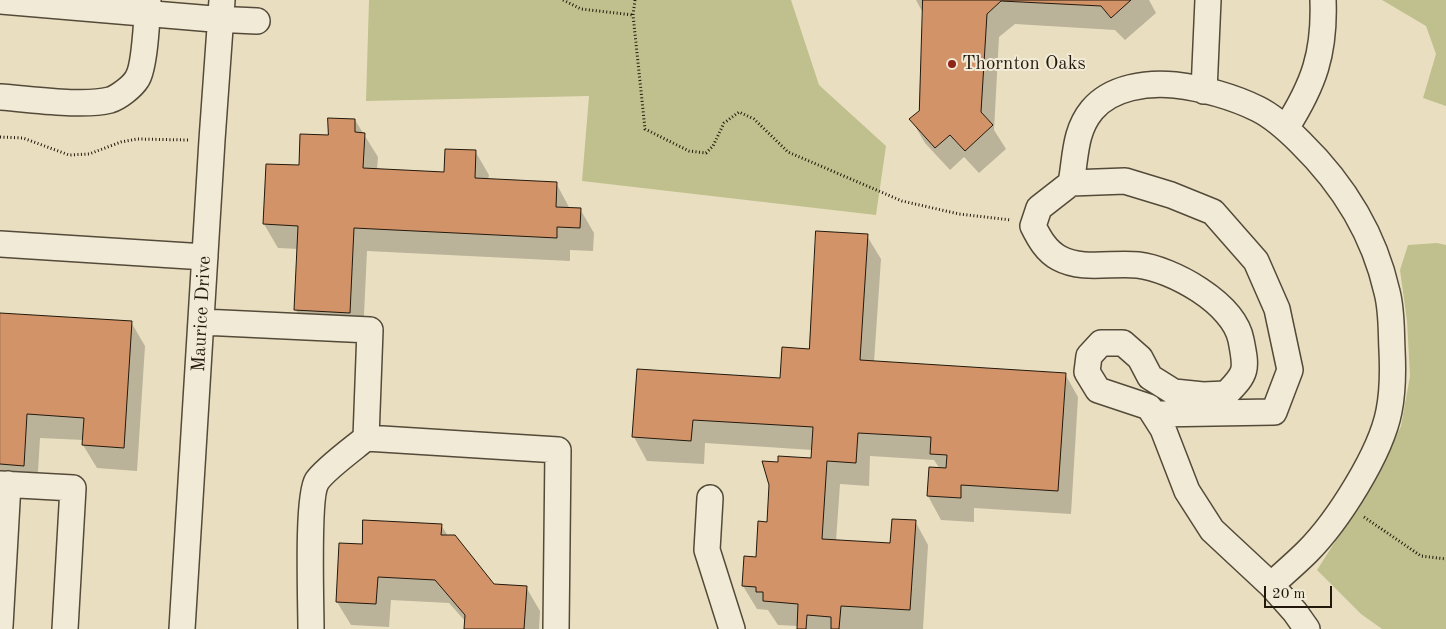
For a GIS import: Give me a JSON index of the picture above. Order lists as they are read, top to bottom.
{
  "streets": {
    "street": ["Maurice Drive"]
  },
  "places": ["Thornton Oaks"],
  "scale_bar": "20 m"
}
